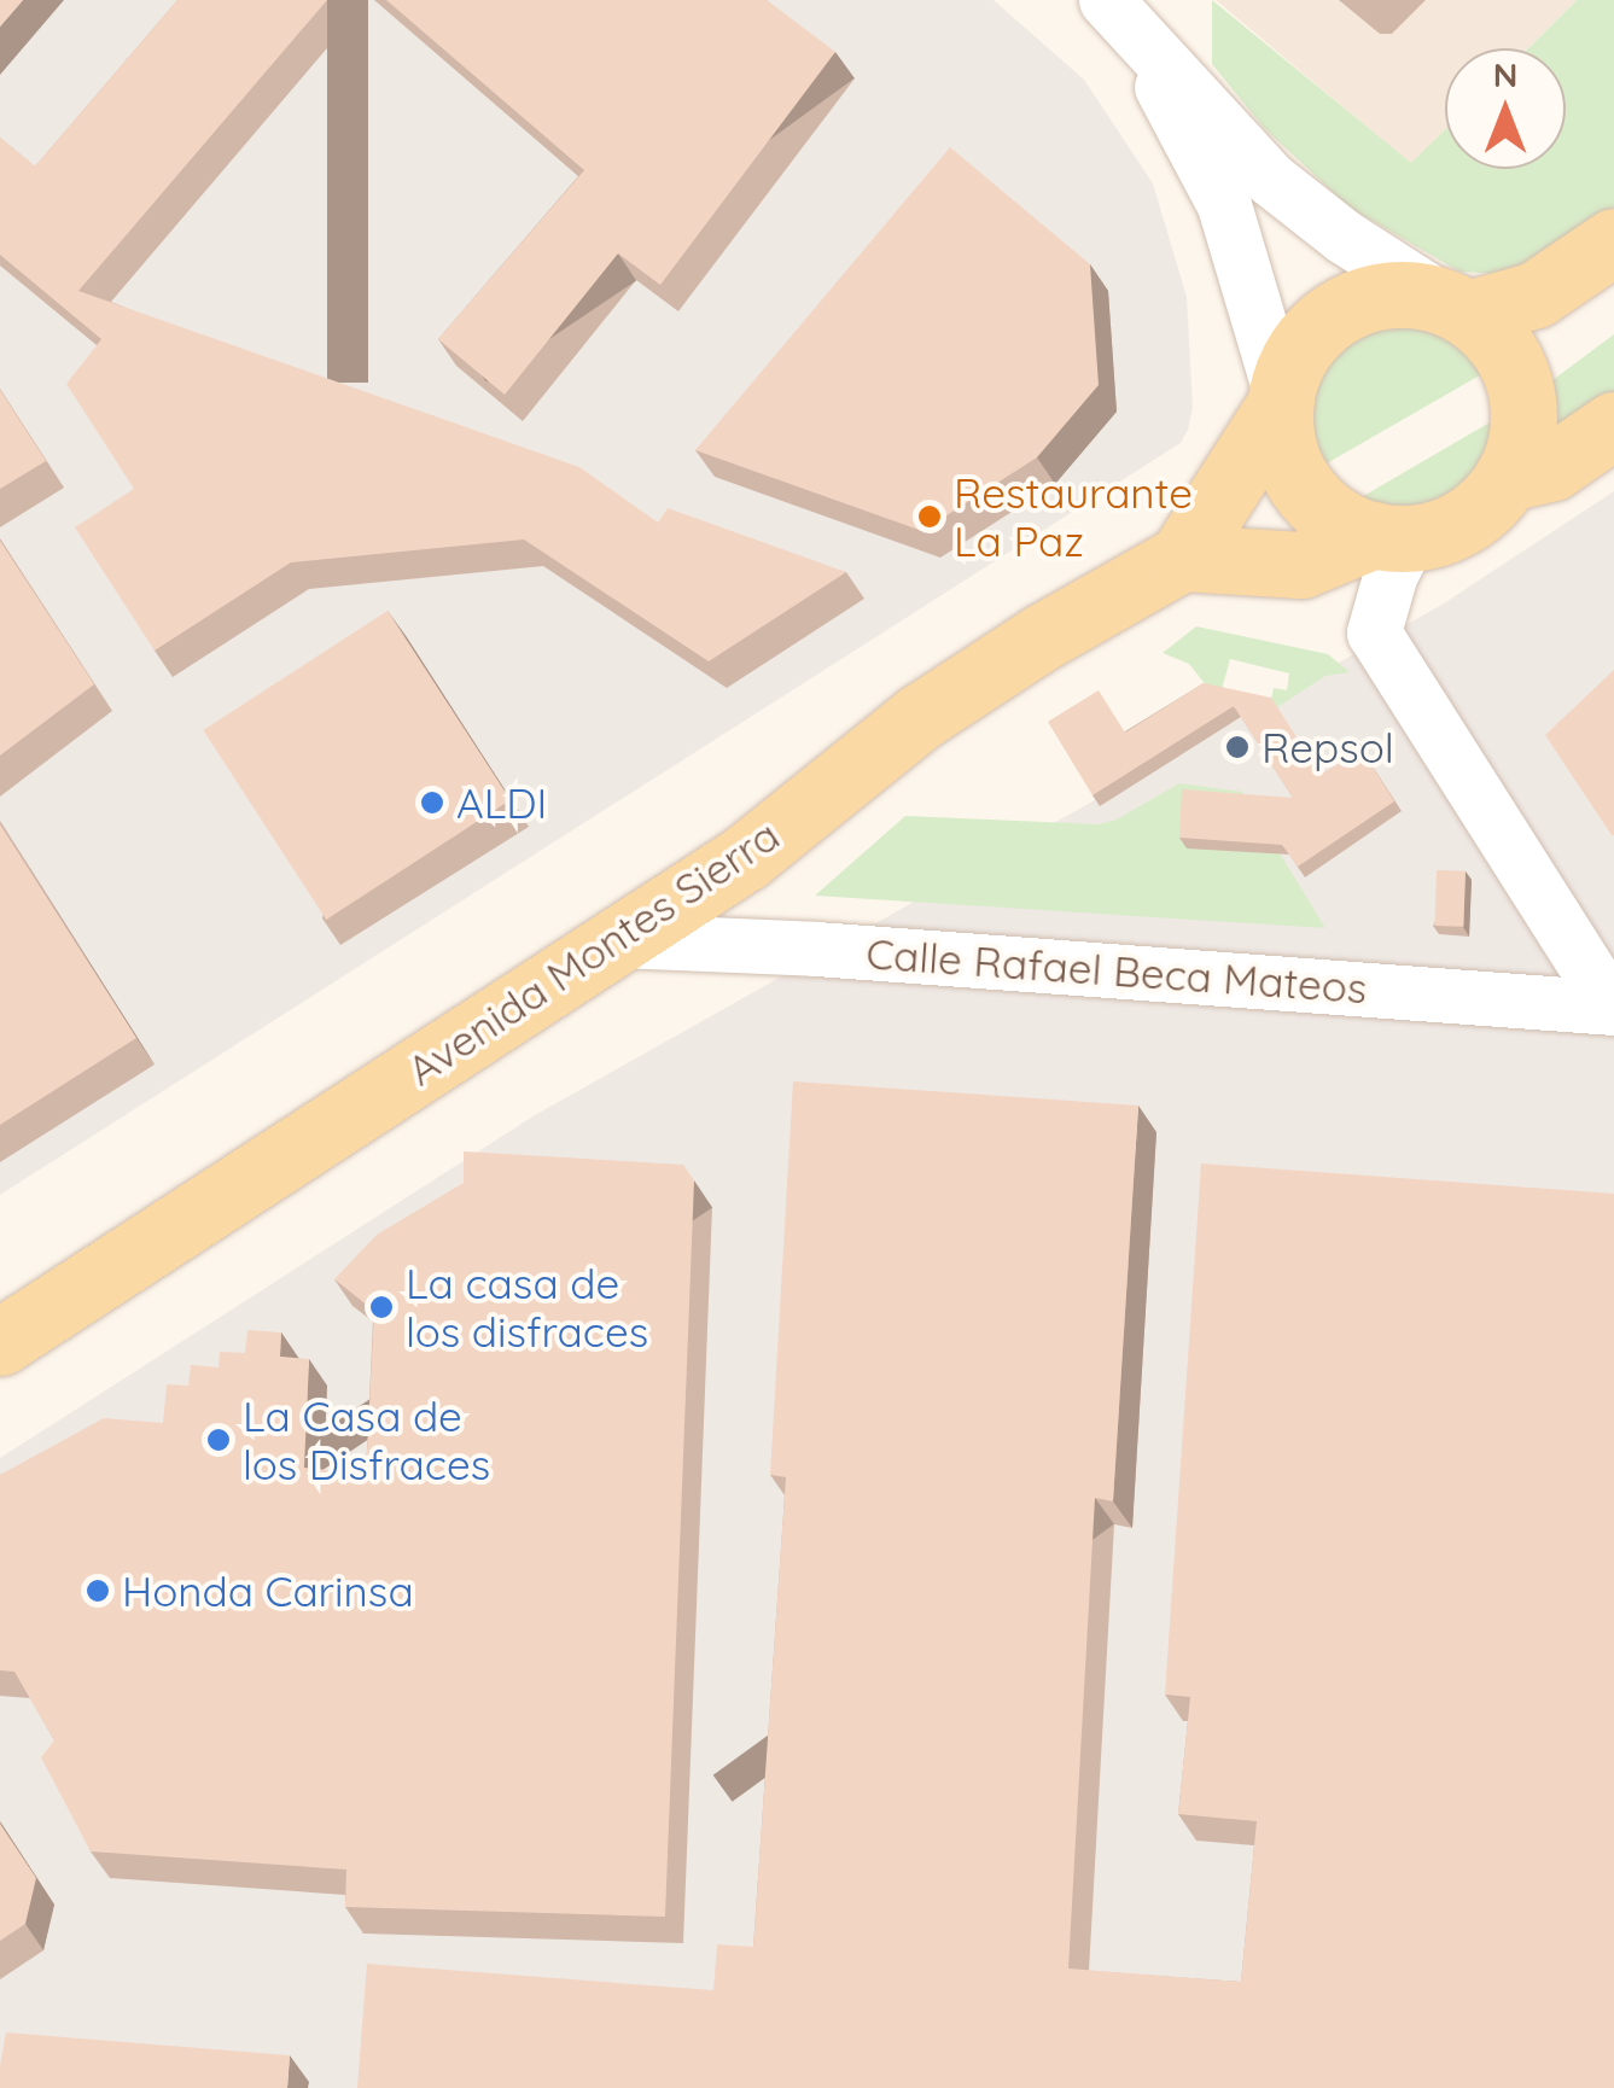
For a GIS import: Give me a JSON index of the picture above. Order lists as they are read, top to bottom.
{
  "streets": {
    "main road": ["Avenida Montes Sierra"],
    "street": ["Calle Rafael Beca Mateos"]
  },
  "crossings": [
    ["Avenida Montes Sierra", "Calle Rafael Beca Mateos"]
  ],
  "places": [
    "Restaurante La Paz",
    "Repsol",
    "ALDI",
    "La casa de los disfraces",
    "La Casa de los Disfraces",
    "Honda Carinsa"
  ],
  "north": "top"
}
